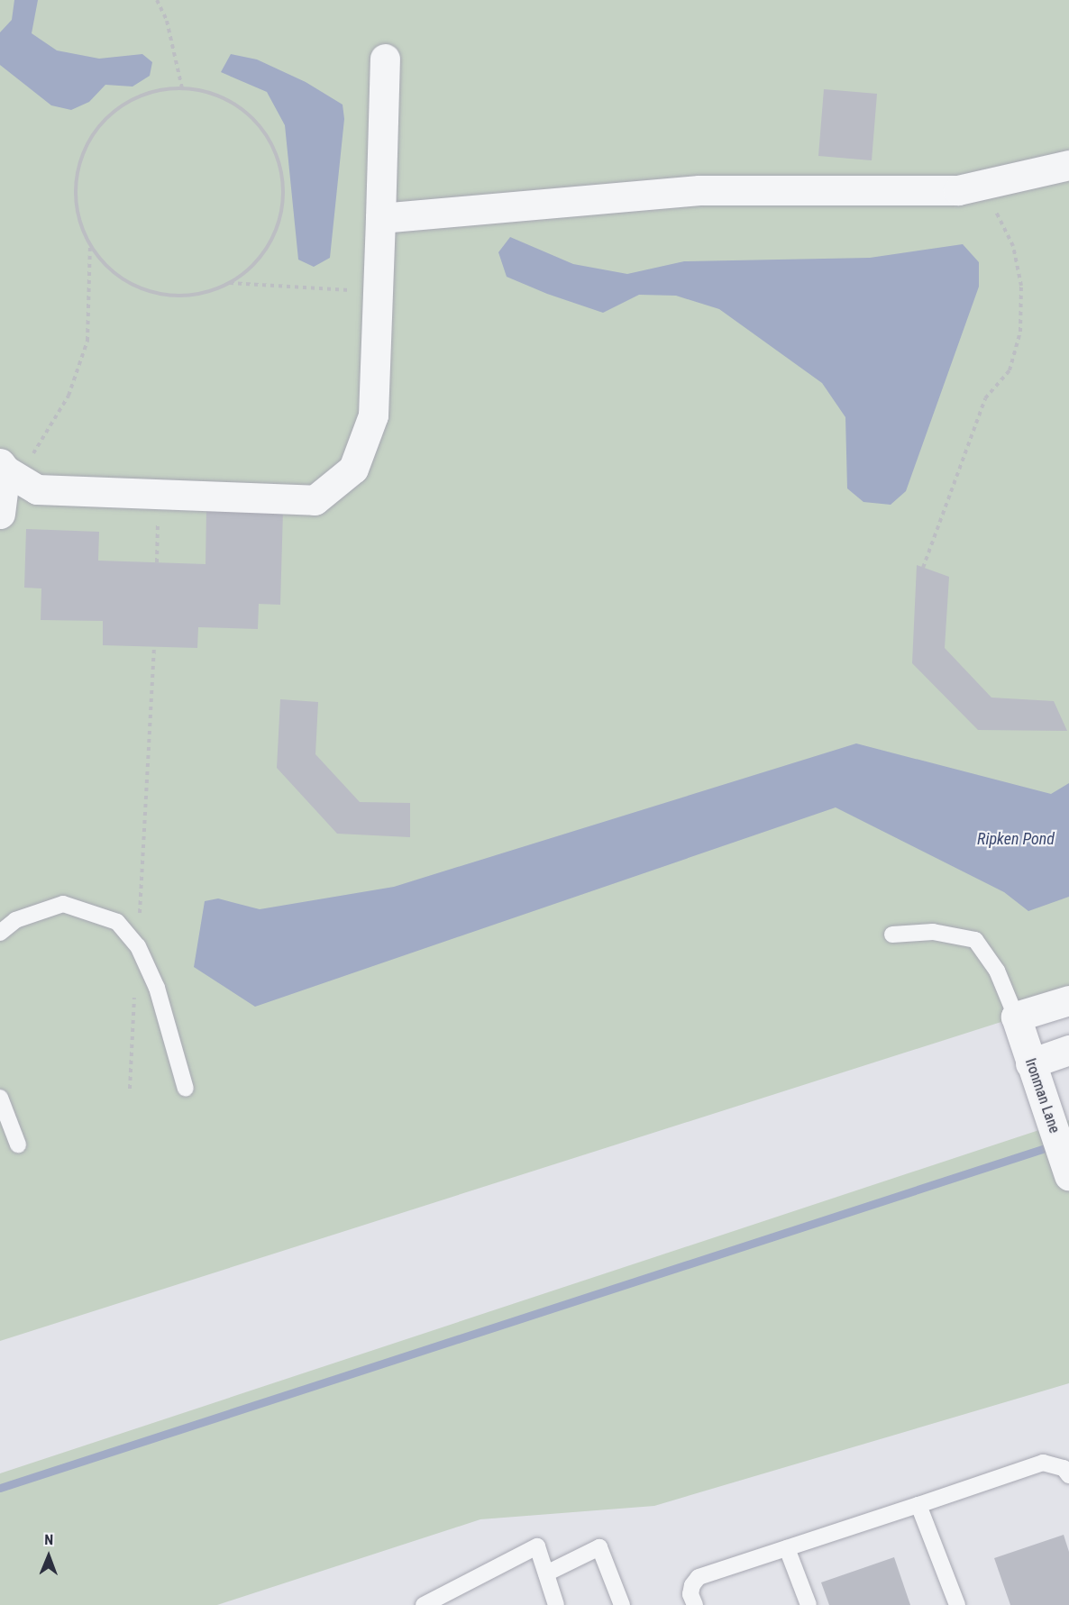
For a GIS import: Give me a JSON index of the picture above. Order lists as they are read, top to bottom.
{
  "streets": {
    "street": ["Ironman Lane"]
  },
  "water": ["Ripken Pond"],
  "north": "top"
}
